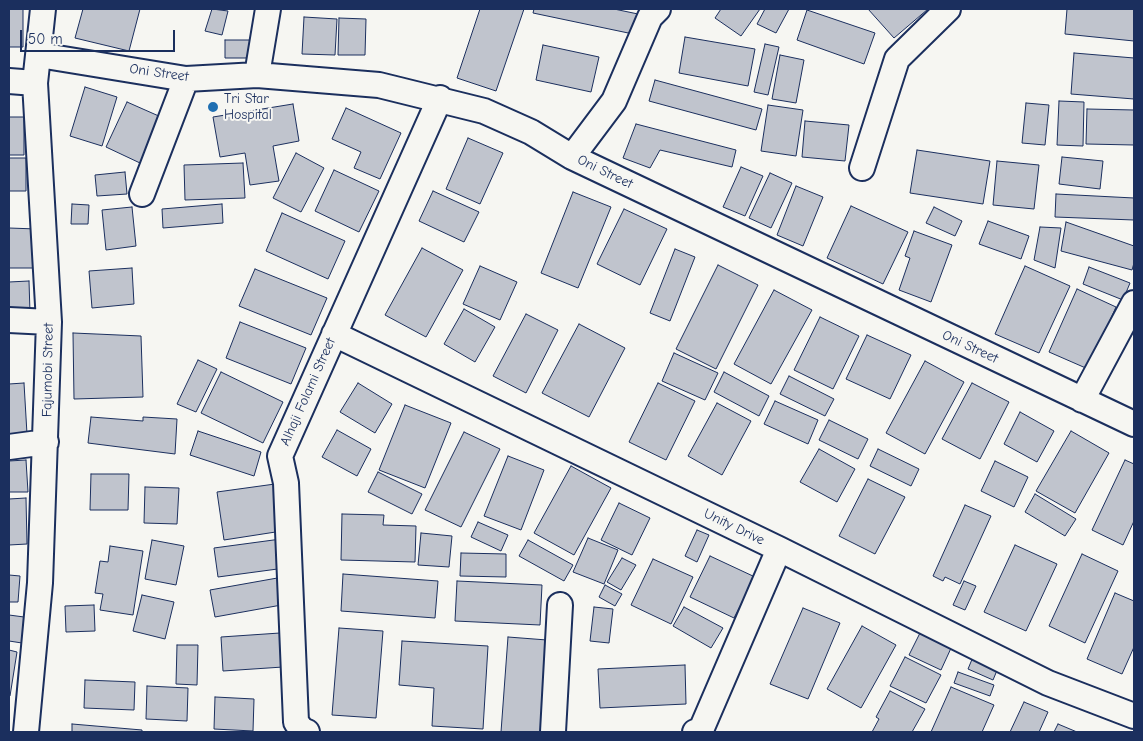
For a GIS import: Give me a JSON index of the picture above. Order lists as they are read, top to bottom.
{
  "streets": {
    "street": [
      "Oni Street",
      "Fajumobi Street",
      "Alhaji Folami Street",
      "Unity Drive"
    ]
  },
  "crossings": [
    ["Oni Street", "Fajumobi Street"],
    ["Oni Street", "Alhaji Folami Street"],
    ["Alhaji Folami Street", "Unity Drive"]
  ],
  "places": ["Tri Star Hospital"],
  "scale_bar": "50 m"
}
